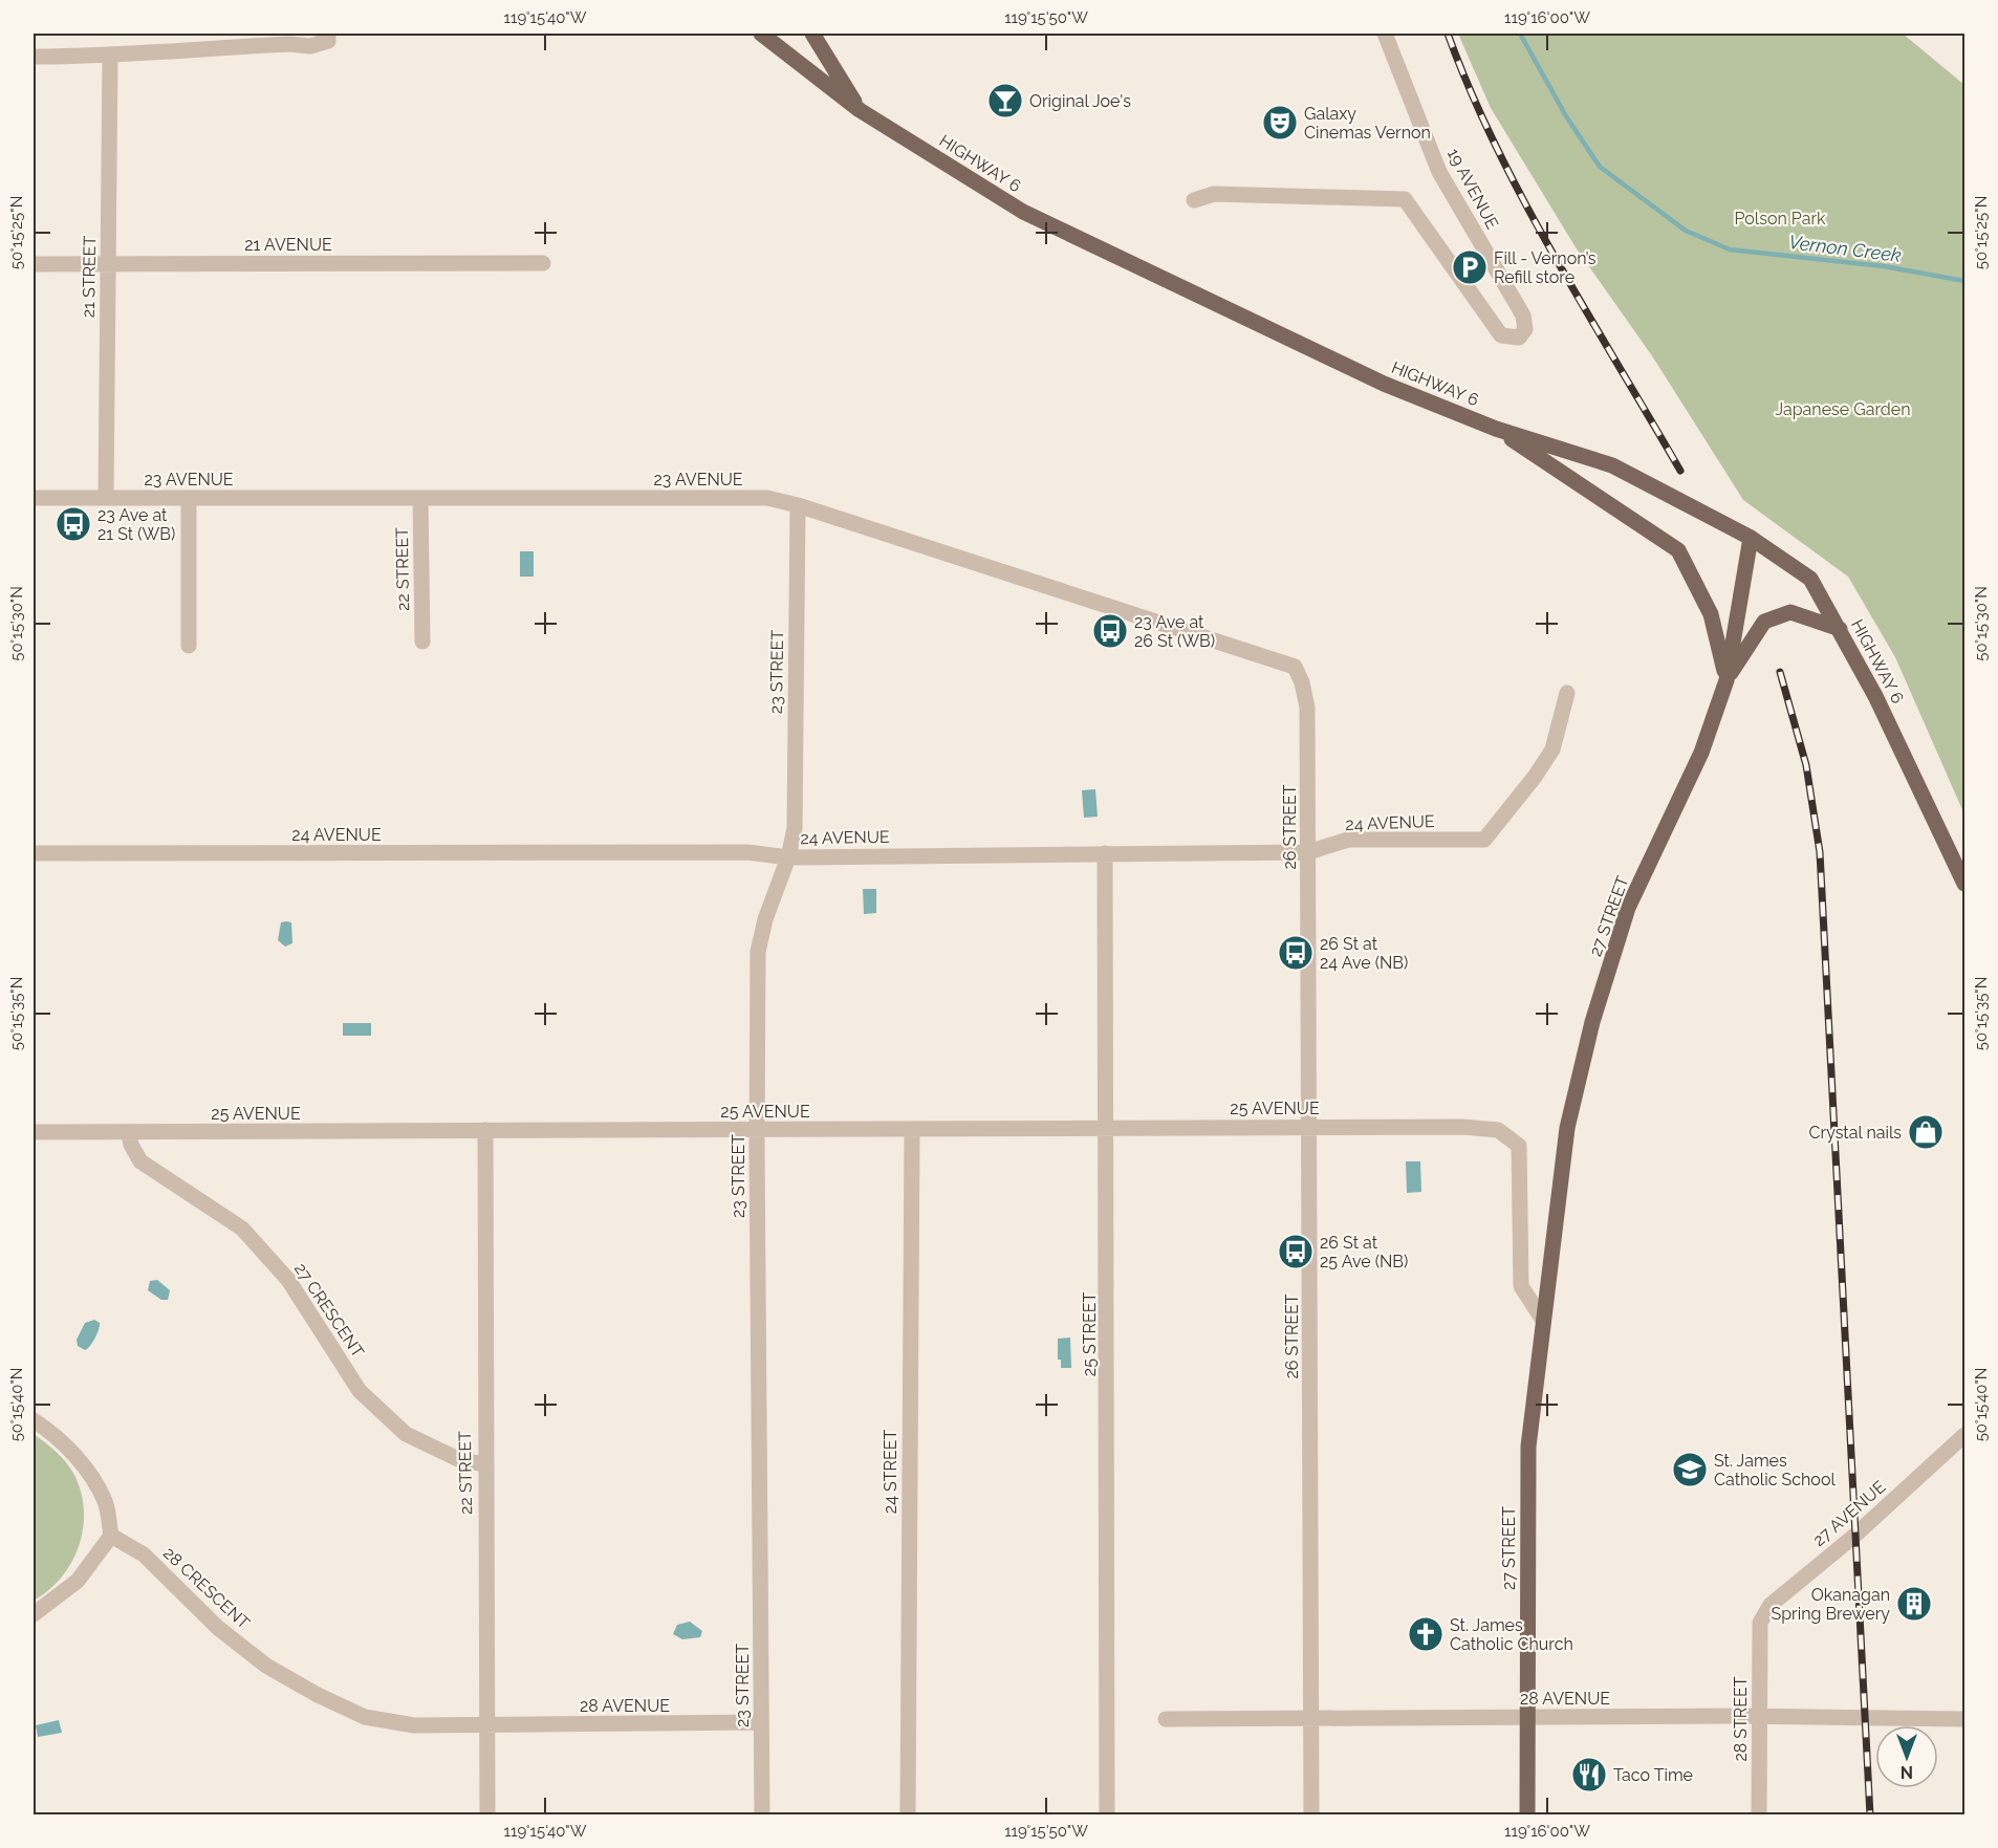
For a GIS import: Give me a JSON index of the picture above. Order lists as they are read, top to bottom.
{
  "streets": {
    "main road": ["HIGHWAY 6", "27 STREET"],
    "street": [
      "19 AVENUE",
      "21 AVENUE",
      "21 STREET",
      "23 AVENUE",
      "22 STREET",
      "23 STREET",
      "24 AVENUE",
      "26 STREET",
      "25 AVENUE",
      "27 CRESCENT",
      "25 STREET",
      "24 STREET",
      "27 AVENUE",
      "28 CRESCENT",
      "28 AVENUE",
      "28 STREET"
    ]
  },
  "crossings": [
    ["HIGHWAY 6", "27 STREET"],
    ["21 AVENUE", "21 STREET"],
    ["21 STREET", "23 AVENUE"],
    ["23 AVENUE", "22 STREET"],
    ["23 AVENUE", "23 STREET"],
    ["23 AVENUE", "26 STREET"],
    ["22 STREET", "25 AVENUE"],
    ["22 STREET", "27 CRESCENT"],
    ["22 STREET", "28 CRESCENT"],
    ["22 STREET", "28 AVENUE"],
    ["23 STREET", "24 AVENUE"],
    ["23 STREET", "25 AVENUE"],
    ["23 STREET", "28 AVENUE"],
    ["24 AVENUE", "26 STREET"],
    ["24 AVENUE", "25 STREET"],
    ["26 STREET", "25 AVENUE"],
    ["26 STREET", "28 AVENUE"],
    ["27 STREET", "25 AVENUE"],
    ["27 STREET", "28 AVENUE"],
    ["25 AVENUE", "27 CRESCENT"],
    ["25 AVENUE", "25 STREET"],
    ["25 AVENUE", "24 STREET"],
    ["27 AVENUE", "28 STREET"],
    ["28 CRESCENT", "28 AVENUE"],
    ["28 AVENUE", "28 STREET"]
  ],
  "water": ["Vernon Creek"],
  "parks": ["Polson Park", "Japanese Garden"],
  "places": {
    "bar": ["Original Joe's"],
    "theatre": ["Galaxy Cinemas Vernon"],
    "parking": ["Fill - Vernon’s Refill store"],
    "bus stop": [
      "23 Ave at 21 St (WB)",
      "23 Ave at 26 St (WB)",
      "26 St at 24 Ave (NB)",
      "26 St at 25 Ave (NB)"
    ],
    "shop": ["Crystal nails"],
    "school or university": ["St. James Catholic School"],
    "building": ["Okanagan Spring Brewery"],
    "church": ["St. James Catholic Church"],
    "restaurant": ["Taco Time"]
  },
  "north": "bottom",
  "coordinates": [
    "119°15'40\"W",
    "119°15'50\"W",
    "119°16'00\"W",
    "50°15'25\"N",
    "50°15'30\"N",
    "50°15'35\"N",
    "50°15'40\"N"
  ]
}
